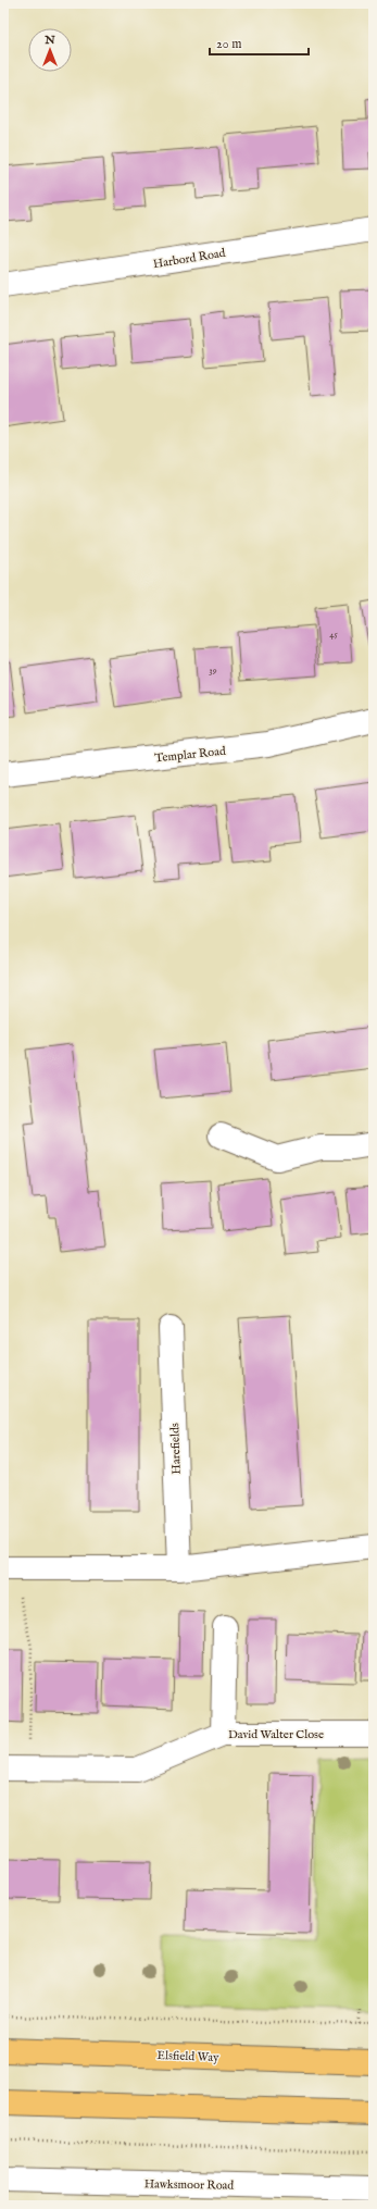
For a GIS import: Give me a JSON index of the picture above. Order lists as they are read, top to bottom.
{
  "streets": {
    "highway": ["Elsfield Way"],
    "street": [
      "Harbord Road",
      "Templar Road",
      "Harefields",
      "David Walter Close",
      "Hawksmoor Road"
    ]
  },
  "house_numbers": ["45", "39"],
  "scale_bar": "20 m",
  "north": "top"
}
